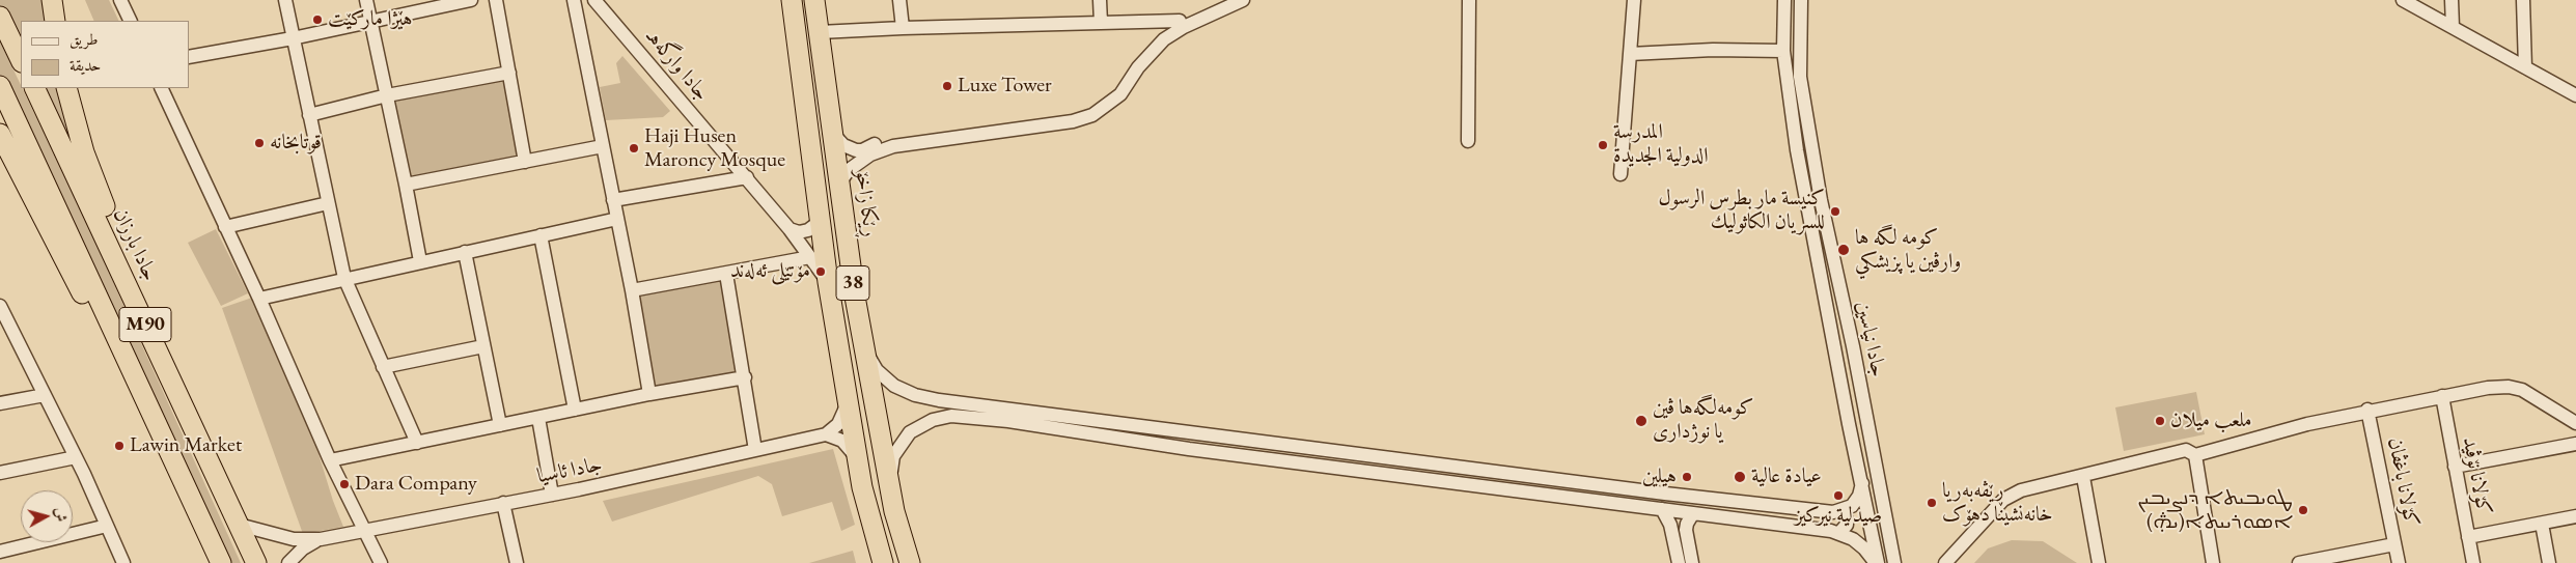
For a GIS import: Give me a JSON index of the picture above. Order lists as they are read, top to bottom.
{
  "streets": {
    "highway": [
      "ڕێکا زاخۆ",
      "جادا بارزان",
      "38",
      "M90"
    ],
    "street": [
      "جادا وارگه‌هـ",
      "جادا نیاسین",
      "جادا ئاسيا",
      "کۆلانا نۆڤید",
      "کۆلانا باغڤان"
    ]
  },
  "crossings": [
    ["جادا وارگه‌هـ", "38"]
  ],
  "places": [
    "هێژا ماركێت",
    "Luxe Tower",
    "قوتابخانه",
    "المدرسة الدولية الجديدة",
    "Haji Husen Maroncy Mosque",
    "كنيسة مار بطرس الرسول للسريان الكاثوليك",
    "كومه لگه ها وارڤين يا پزيشكي",
    "مۆتێلی ئەلەند",
    "کومەلگەها ڤین یا نوژداری",
    "ملعب ميلان",
    "Lawin Market",
    "هيلين",
    "عيادة عالية",
    "Dara Company",
    "صيدلية نيركيز",
    "ڕێڤه‌به‌ریا خانەنشينا دهۆک",
    "ܛܘܝܒܝܬܐ ܕܢܨܝܒܝܢ ܐܣܘܪܝܝܬܐ(ܞ)"
  ],
  "legend": ["طريق", "حديقة"],
  "north": "right"
}
